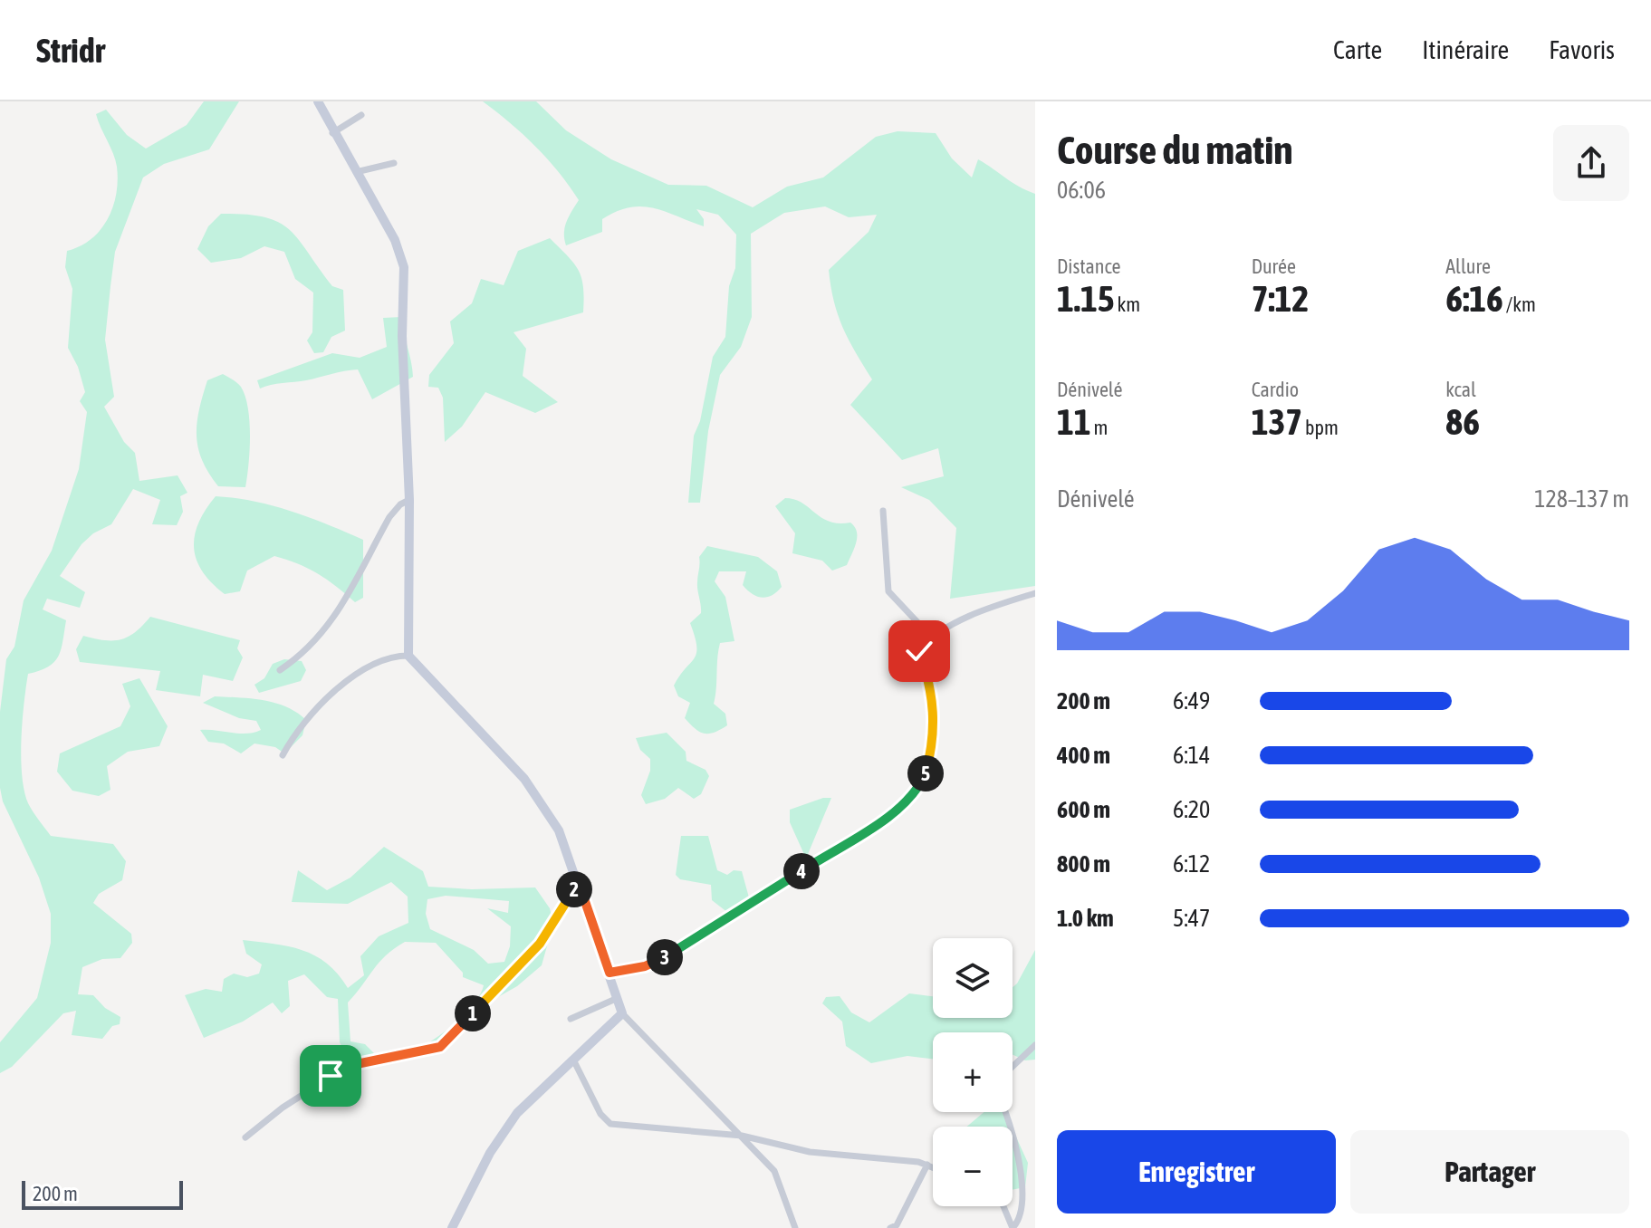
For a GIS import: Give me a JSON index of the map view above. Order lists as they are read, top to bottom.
{
  "scale_bar": "200 m",
  "page": {
    "header": "Stridr",
    "nav": ["Carte", "Itinéraire", "Favoris"],
    "heading": ["Course du matin", "06:06"],
    "stats": [
      ["Distance", "1.15 km"],
      ["Durée", "7:12"],
      ["Allure", "6:16 /km"],
      ["Dénivelé", "11 m"],
      ["Cardio", "137 bpm"],
      ["kcal", "86"]
    ],
    "chart": ["Dénivelé", "128–137 m"],
    "list": [
      {
        "name": "200 m",
        "note": "6:49"
      },
      {
        "name": "400 m",
        "note": "6:14"
      },
      {
        "name": "600 m",
        "note": "6:20"
      },
      {
        "name": "800 m",
        "note": "6:12"
      },
      {
        "name": "1.0 km",
        "note": "5:47"
      }
    ],
    "pins": [
      "5",
      "4",
      "2",
      "3",
      "1"
    ],
    "map_buttons": ["+", "−"],
    "buttons": ["Enregistrer", "Partager"],
    "scale": "200 m"
  }
}
